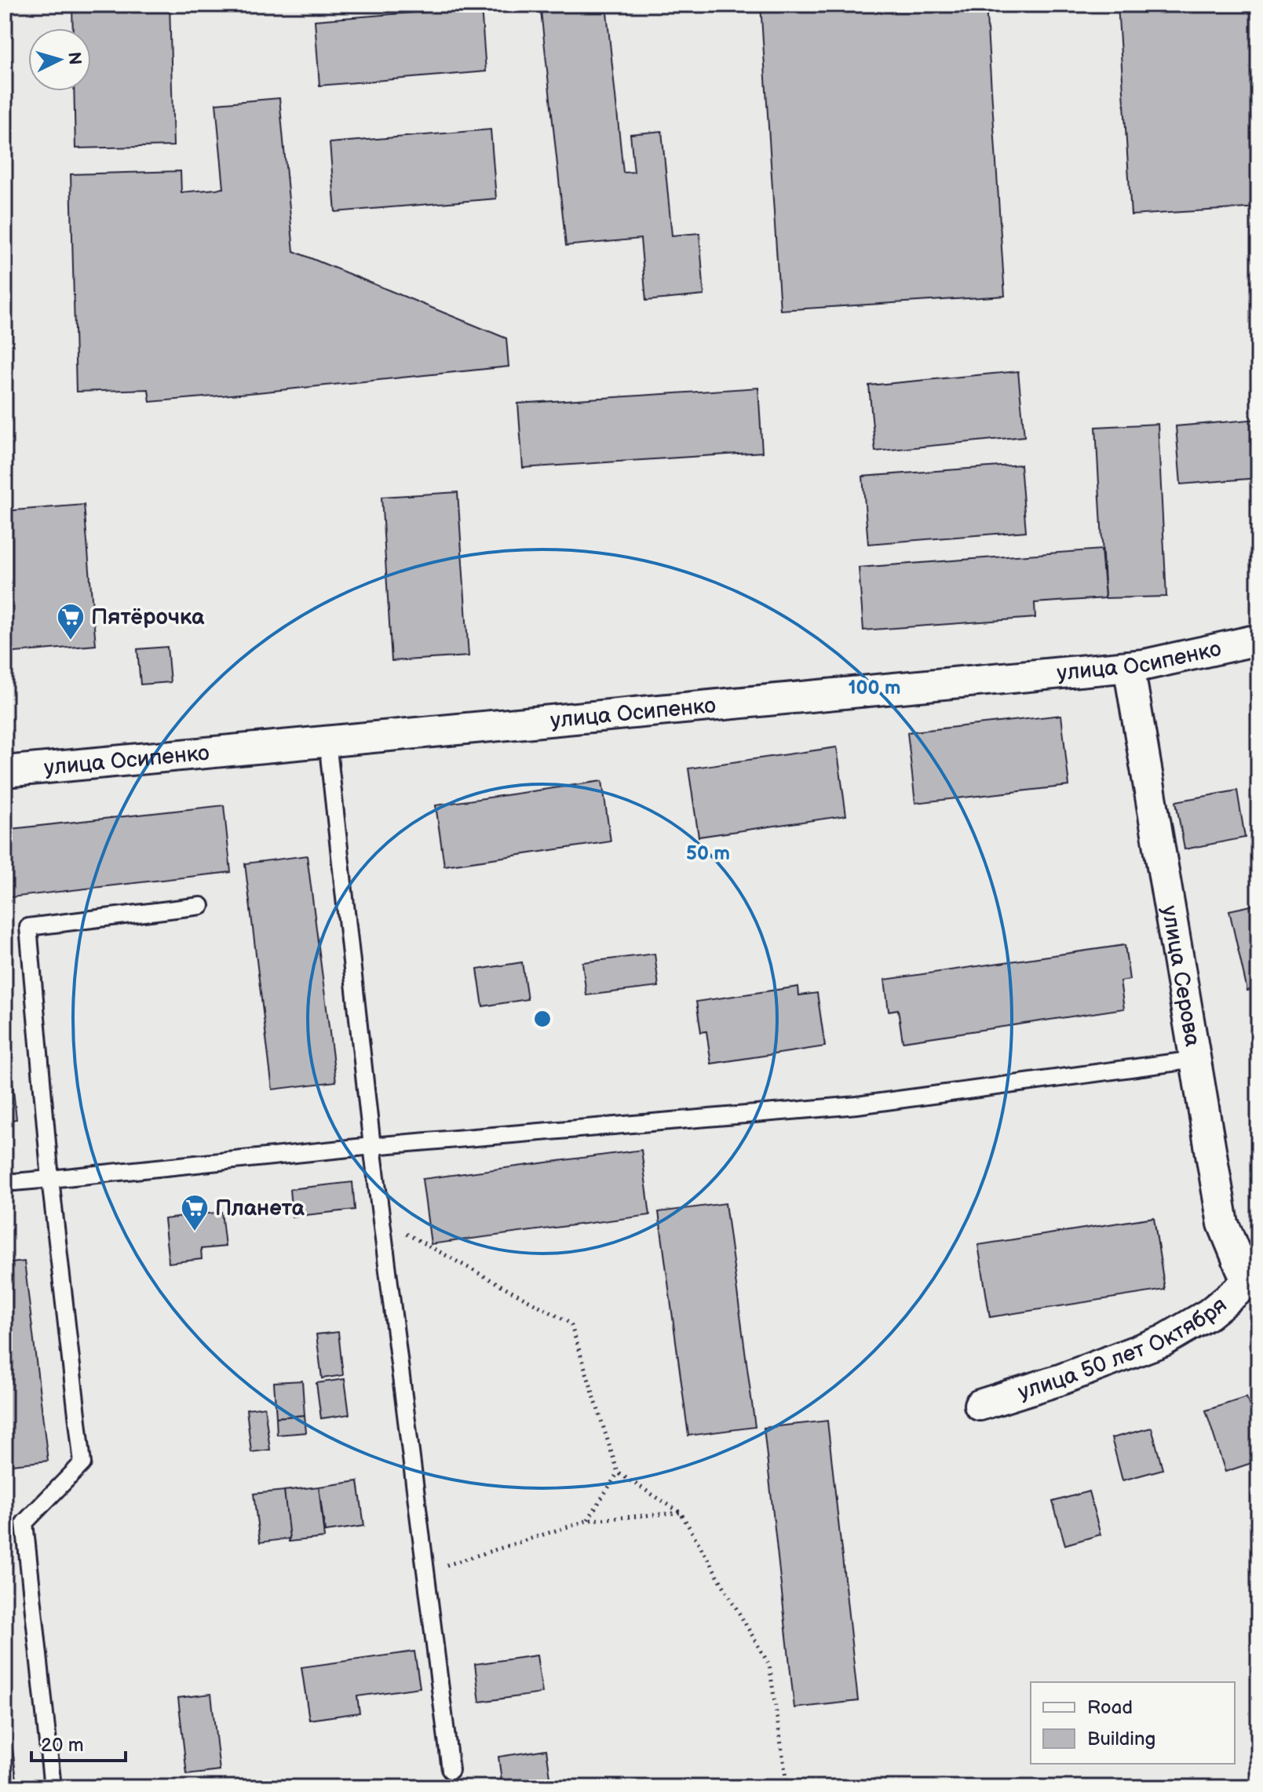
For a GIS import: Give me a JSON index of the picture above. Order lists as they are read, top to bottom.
{
  "streets": {
    "street": ["улица Осипенко", "улица Серова", "улица 50 лет Октября"]
  },
  "crossings": [
    ["улица Осипенко", "улица Серова"],
    ["улица Серова", "улица 50 лет Октября"]
  ],
  "places": {
    "supermarket": ["Пятёрочка", "Планета"]
  },
  "legend": ["Road", "Building"],
  "scale_bar": "20 m",
  "north": "right",
  "rings": ["100 m", "50 m"]
}
